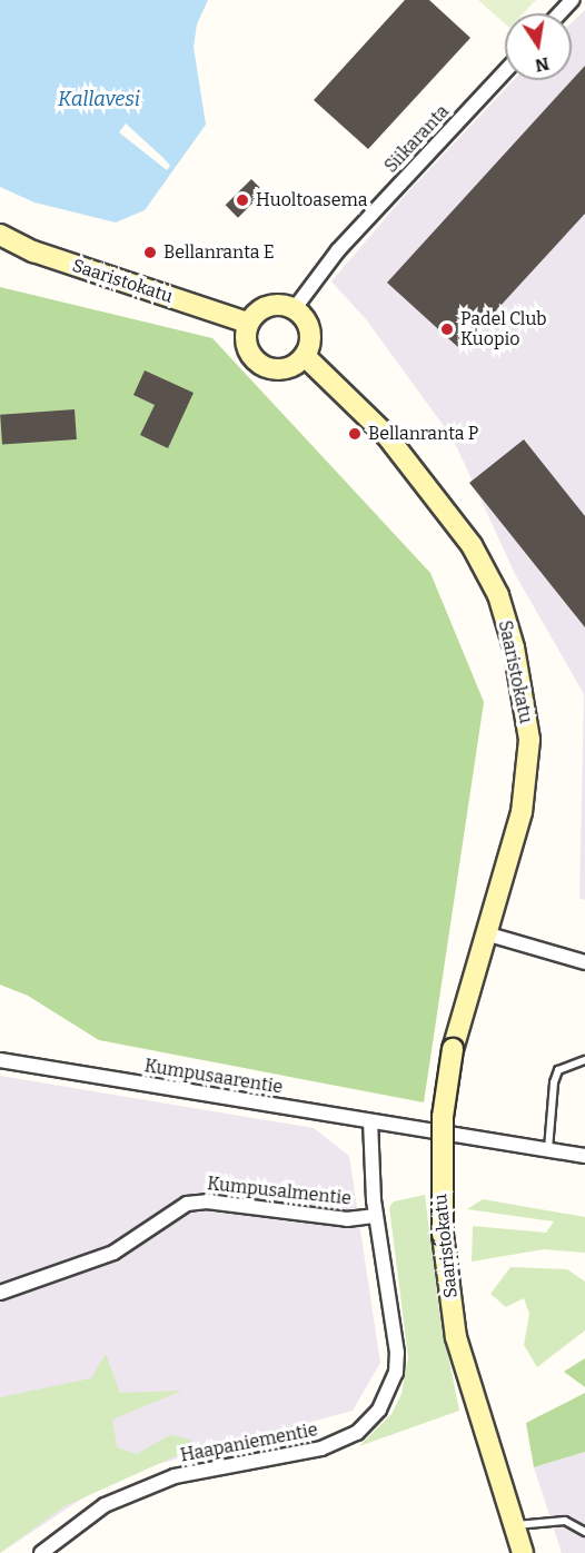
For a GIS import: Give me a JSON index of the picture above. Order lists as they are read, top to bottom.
{
  "streets": {
    "main road": ["Saaristokatu"],
    "street": [
      "Siikaranta",
      "Kumpusaarentie",
      "Kumpusalmentie",
      "Haapaniementie"
    ]
  },
  "crossings": [
    ["Siikaranta", "Saaristokatu"],
    ["Kumpusaarentie", "Haapaniementie"],
    ["Kumpusalmentie", "Haapaniementie"]
  ],
  "water": ["Kallavesi"],
  "places": [
    "Huoltoasema",
    "Bellanranta E",
    "Padel Club Kuopio",
    "Bellanranta P"
  ],
  "north": "bottom"
}
